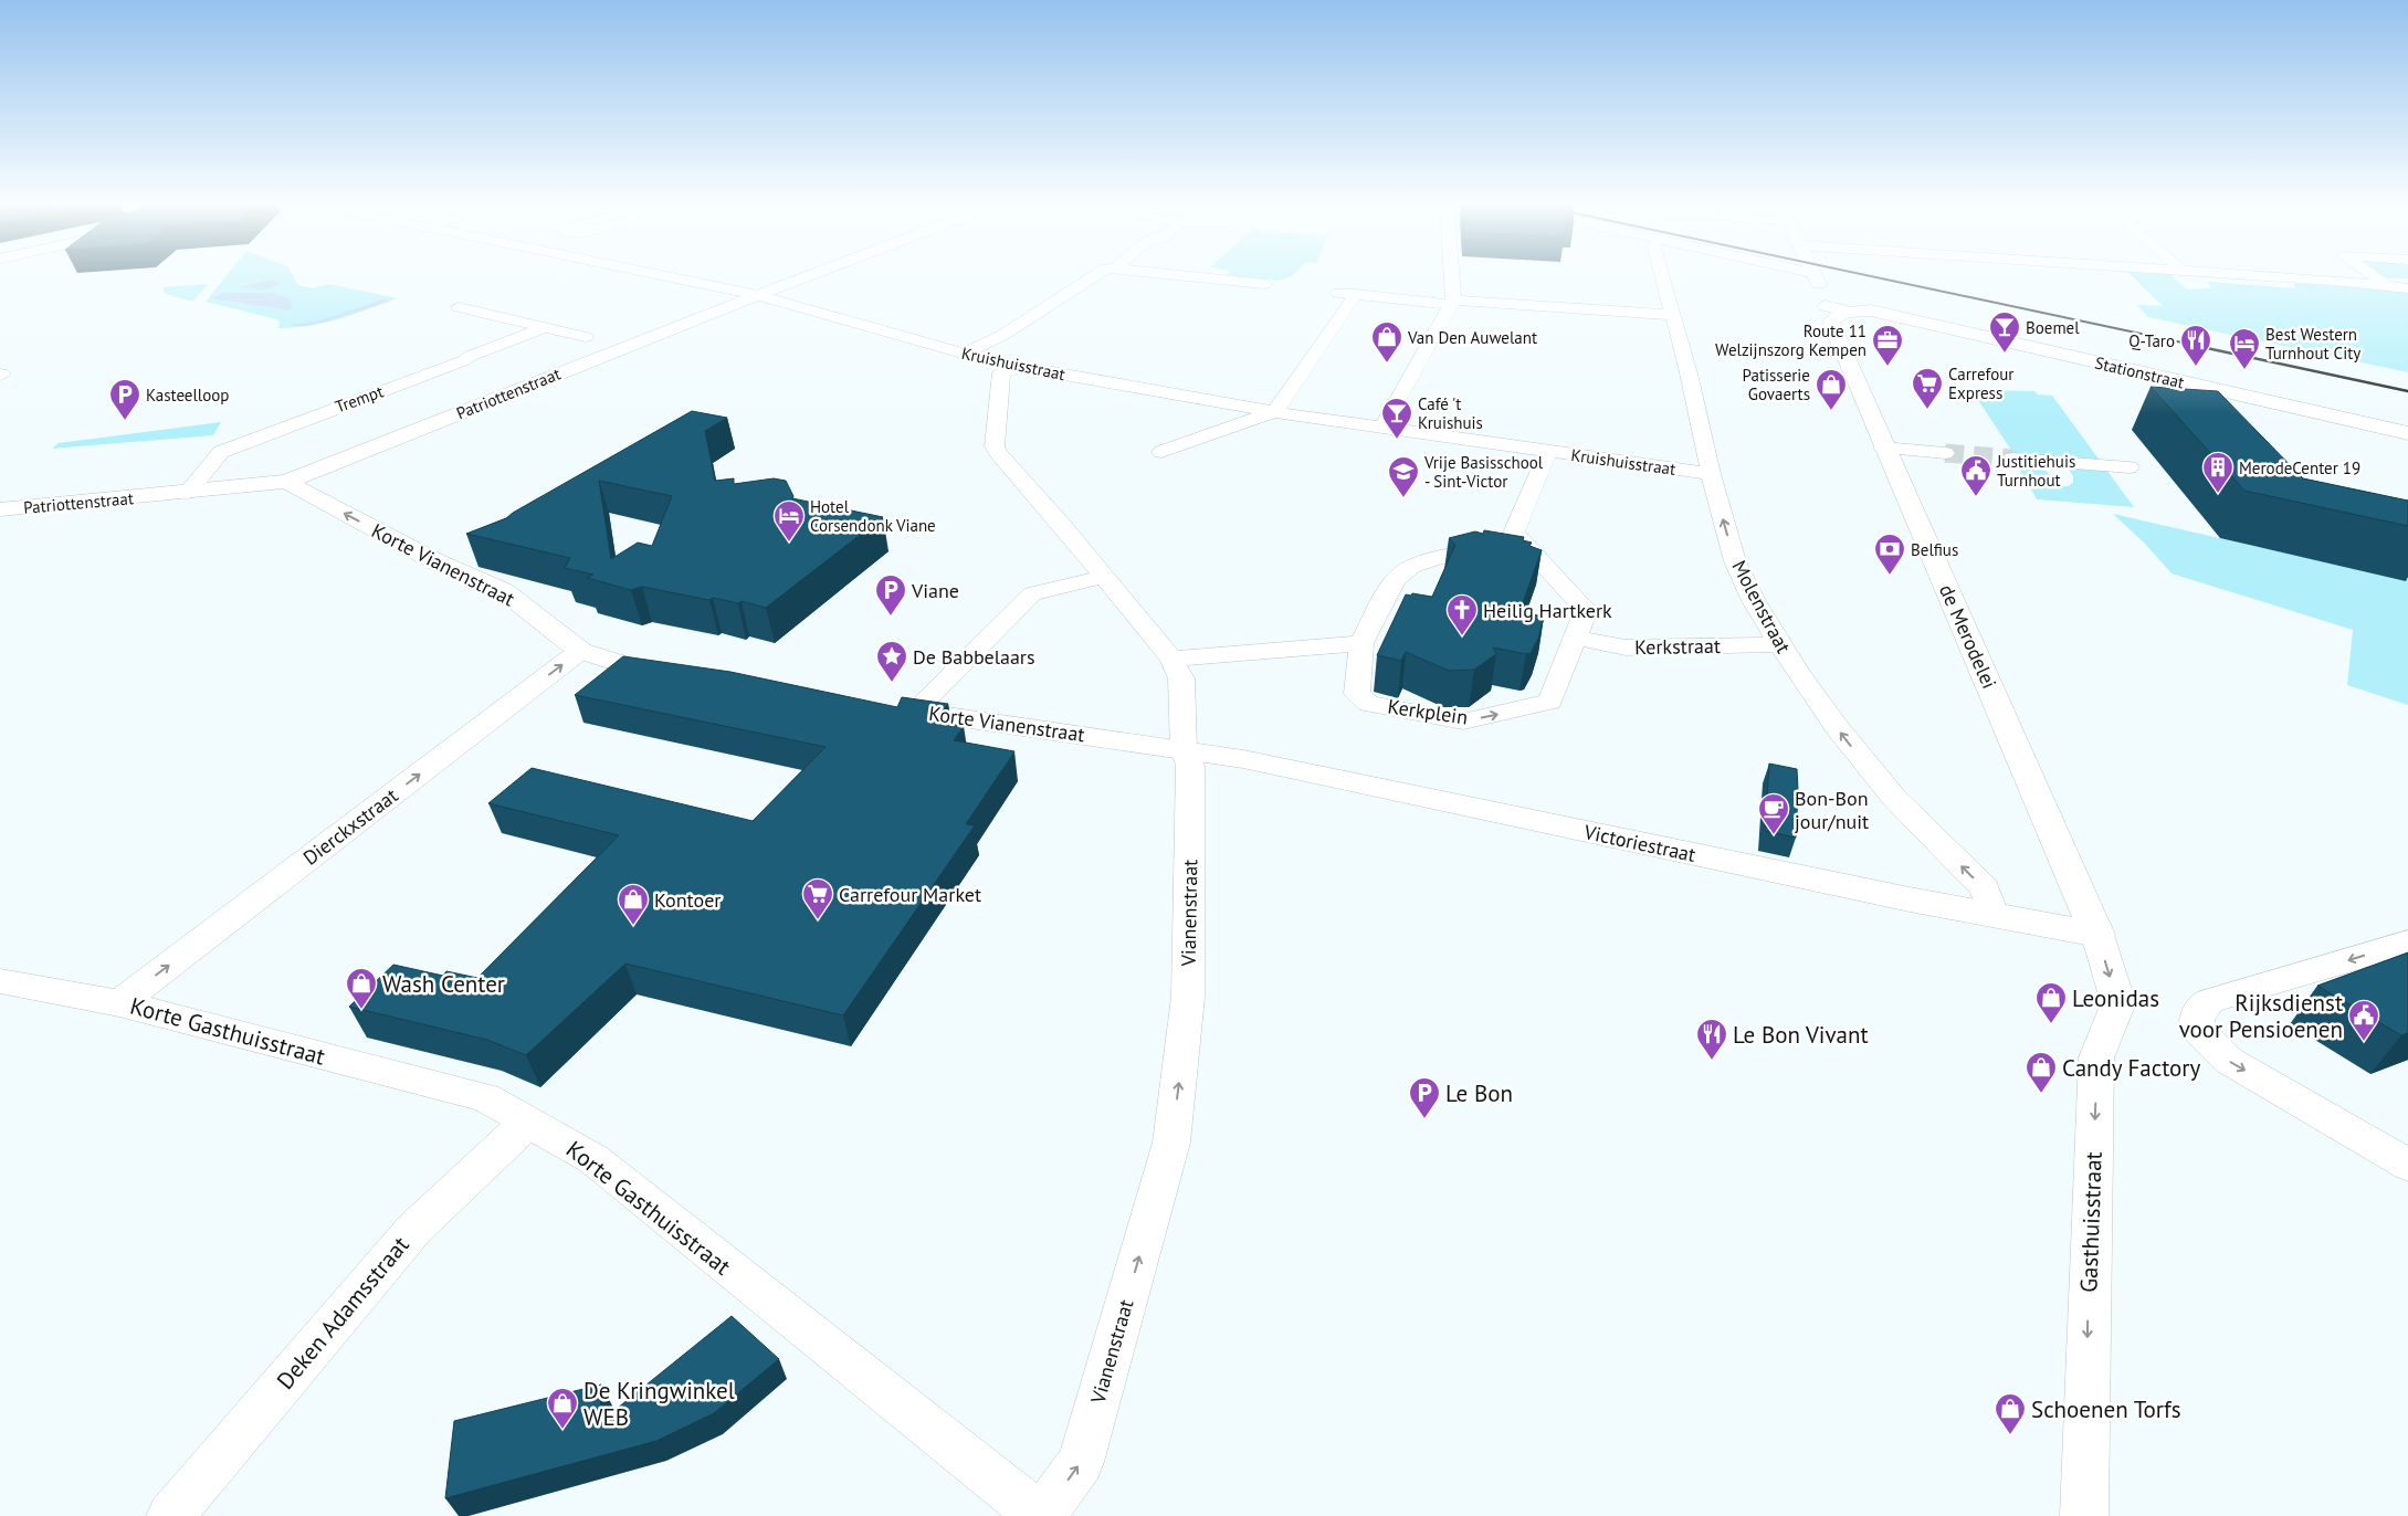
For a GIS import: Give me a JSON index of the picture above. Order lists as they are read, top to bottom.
{
  "streets": {
    "street": [
      "Kruishuisstraat",
      "Stationstraat",
      "Patriottenstraat",
      "Trempt",
      "Korte Vianenstraat",
      "Molenstraat",
      "de Merodelei",
      "Kerkstraat",
      "Kerkplein",
      "Dierckxstraat",
      "Victoriestraat",
      "Vianenstraat",
      "Korte Gasthuisstraat",
      "Gasthuisstraat",
      "Deken Adamsstraat"
    ]
  },
  "crossings": [
    ["Kruishuisstraat", "Patriottenstraat"],
    ["Kruishuisstraat", "Molenstraat"],
    ["Kruishuisstraat", "Vianenstraat"],
    ["Stationstraat", "de Merodelei"],
    ["Patriottenstraat", "Trempt"],
    ["Patriottenstraat", "Korte Vianenstraat"],
    ["Korte Vianenstraat", "Dierckxstraat"],
    ["Korte Vianenstraat", "Victoriestraat"],
    ["Korte Vianenstraat", "Vianenstraat"],
    ["Molenstraat", "Kerkstraat"],
    ["Molenstraat", "Victoriestraat"],
    ["de Merodelei", "Victoriestraat"],
    ["de Merodelei", "Gasthuisstraat"],
    ["Kerkstraat", "Kerkplein"],
    ["Dierckxstraat", "Korte Gasthuisstraat"],
    ["Victoriestraat", "Vianenstraat"],
    ["Victoriestraat", "Gasthuisstraat"],
    ["Vianenstraat", "Korte Gasthuisstraat"],
    ["Korte Gasthuisstraat", "Deken Adamsstraat"]
  ],
  "one_way": [
    "Molenstraat",
    "Dierckxstraat",
    "Vianenstraat",
    "Gasthuisstraat"
  ],
  "places": {
    "bar": ["Boemel", "Café 't Kruishuis"],
    "shop": [
      "Van Den Auwelant",
      "Patisserie Govaerts",
      "Kontoer",
      "Wash Center",
      "Leonidas",
      "Candy Factory",
      "De Kringwinkel WEB",
      "Schoenen Torfs"
    ],
    "office": ["Route 11 Welzijnszorg Kempen"],
    "restaurant": ["Q-Taro", "Le Bon Vivant"],
    "hotel": ["Best Western Turnhout City", "Hotel Corsendonk Viane"],
    "supermarket": ["Carrefour Express", "Carrefour Market"],
    "parking": ["Kasteelloop", "Viane", "Le Bon"],
    "building": ["MerodeCenter 19"],
    "public building": ["Justitiehuis Turnhout", "Rijksdienst voor Pensioenen"],
    "school or university": ["Vrije Basisschool - Sint-Victor"],
    "bank": ["Belfius"],
    "church": ["Heilig Hartkerk"],
    "place": ["De Babbelaars"],
    "cafe": ["Bon-Bon jour/nuit"]
  }
}
